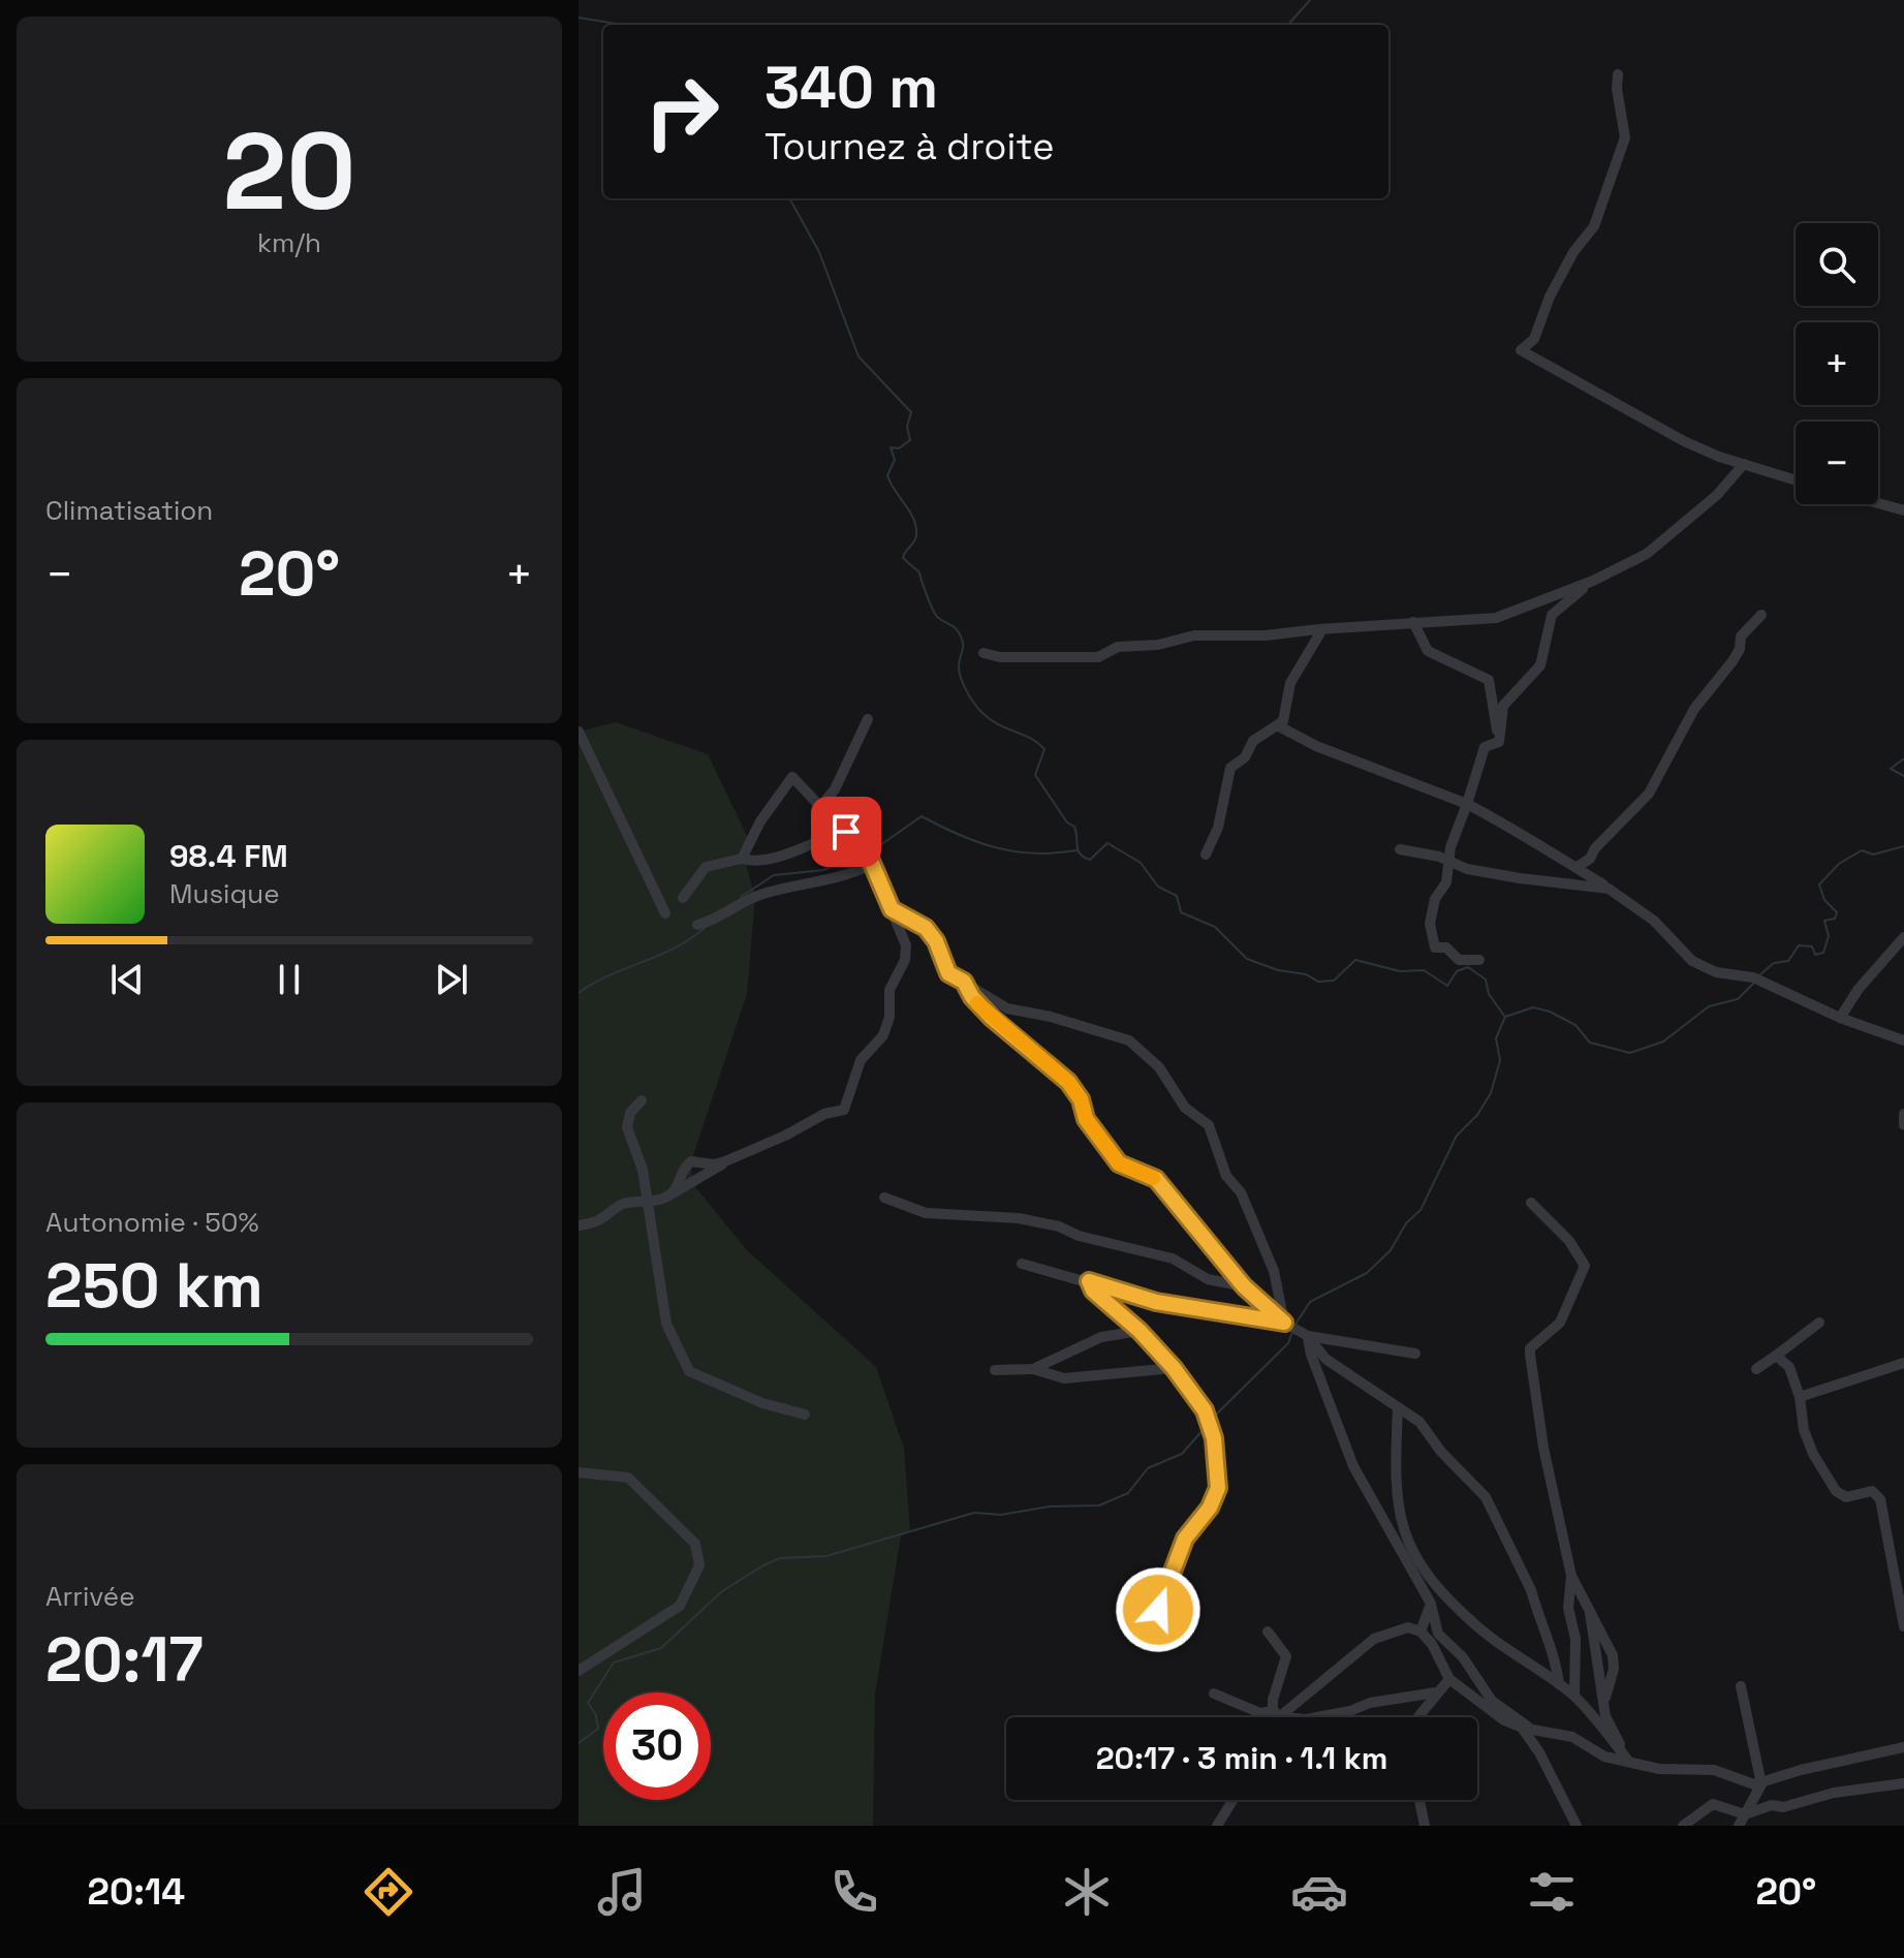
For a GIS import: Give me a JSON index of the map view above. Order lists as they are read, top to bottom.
{
  "page": {
    "tile": [
      ["20", "km/h"],
      "Climatisation",
      ["Autonomie · 50%", "250 km"],
      ["Arrivée", "20:17"]
    ],
    "turn": ["340 m", "Tournez à droite"],
    "map_buttons": ["+", "−"],
    "heat": ["−", "20°", "+"],
    "song": ["98.4 FM", "Musique"],
    "limit": "30",
    "trip": "20:17 · 3 min · 1.1 km",
    "tabs": ["20:14", "20°"]
  }
}
